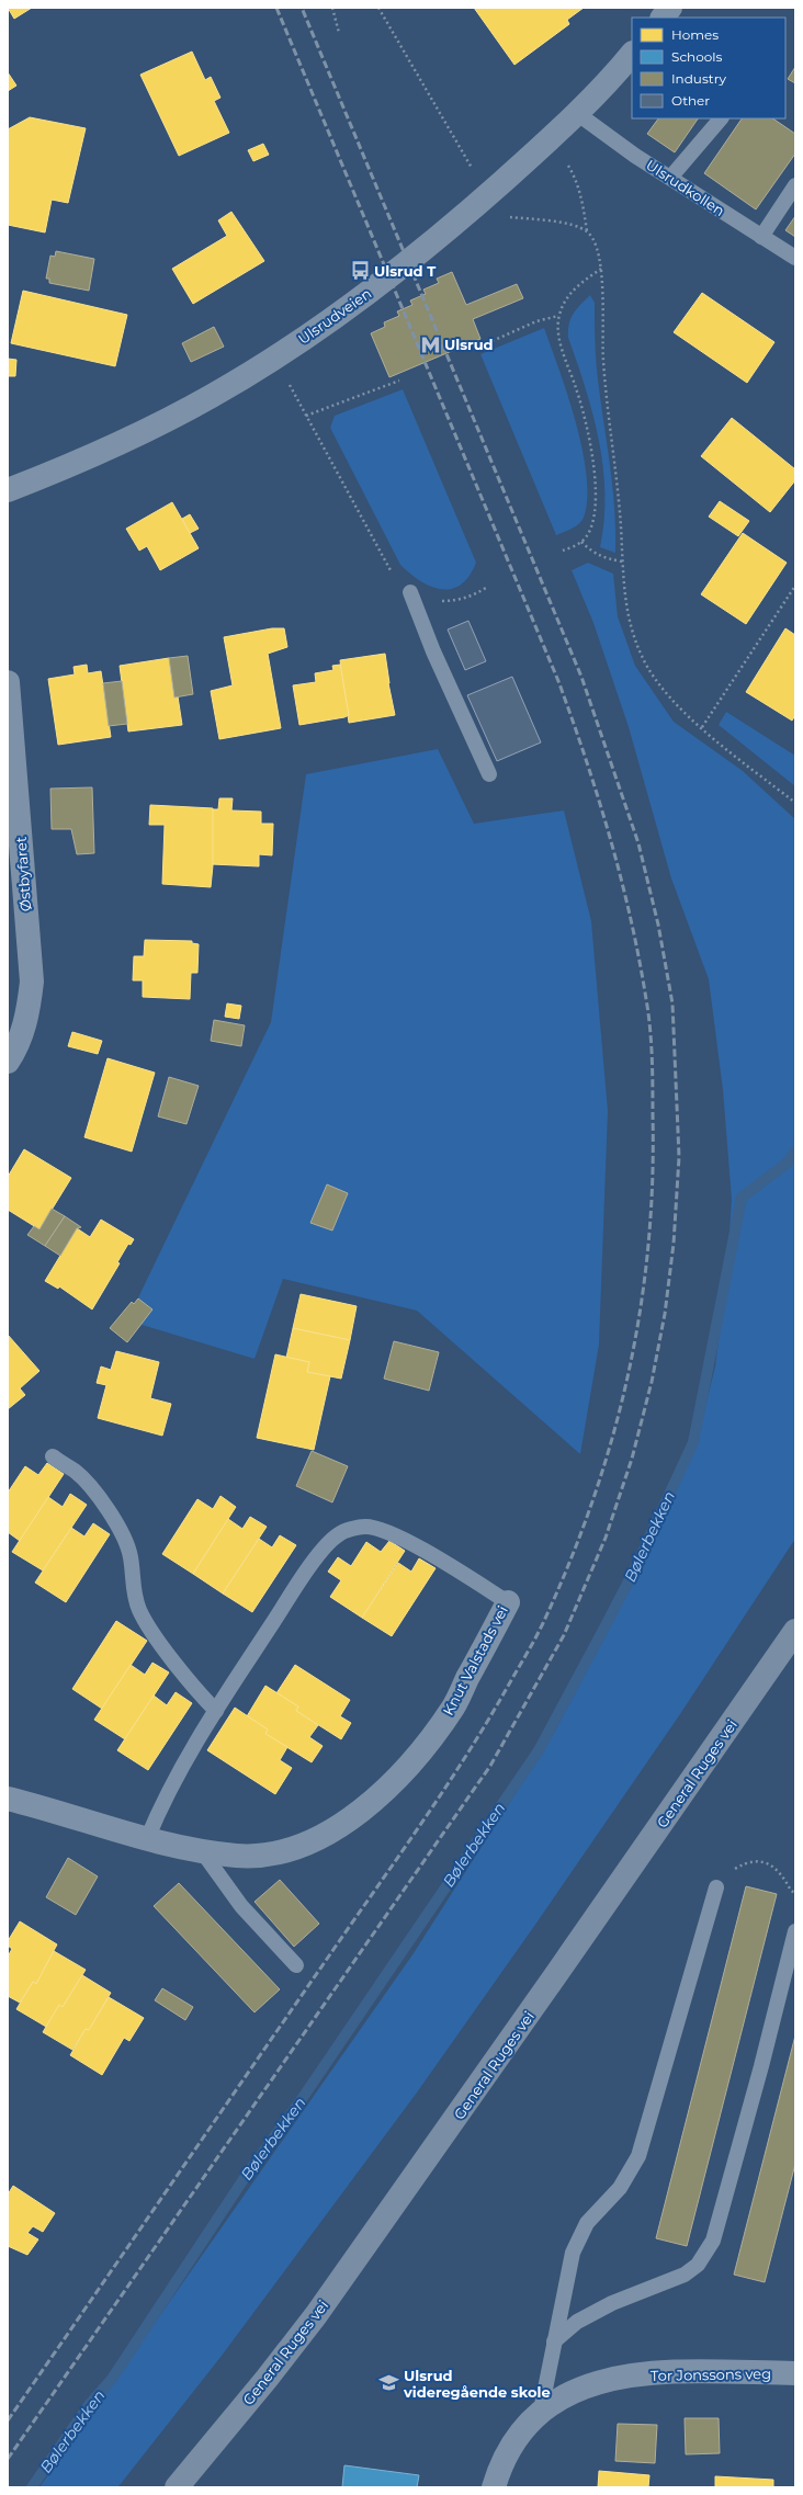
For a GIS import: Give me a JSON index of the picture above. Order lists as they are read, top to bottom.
{
  "streets": {
    "main road": ["General Ruges vei"],
    "street": [
      "Ulsrudveien",
      "Østbyfaret",
      "Knut Valstads vei",
      "Tor Jonssons veg"
    ],
    "lane": ["Ulsrudkollen"]
  },
  "crossings": [
    ["Ulsrudkollen", "Ulsrudveien"]
  ],
  "water": ["Bølerbekken"],
  "places": {
    "bus stop": ["Ulsrud T"],
    "metro station": ["Ulsrud"],
    "school or university": ["Ulsrud videregående skole"]
  },
  "legend": [
    "Homes",
    "Schools",
    "Industry",
    "Other"
  ]
}
